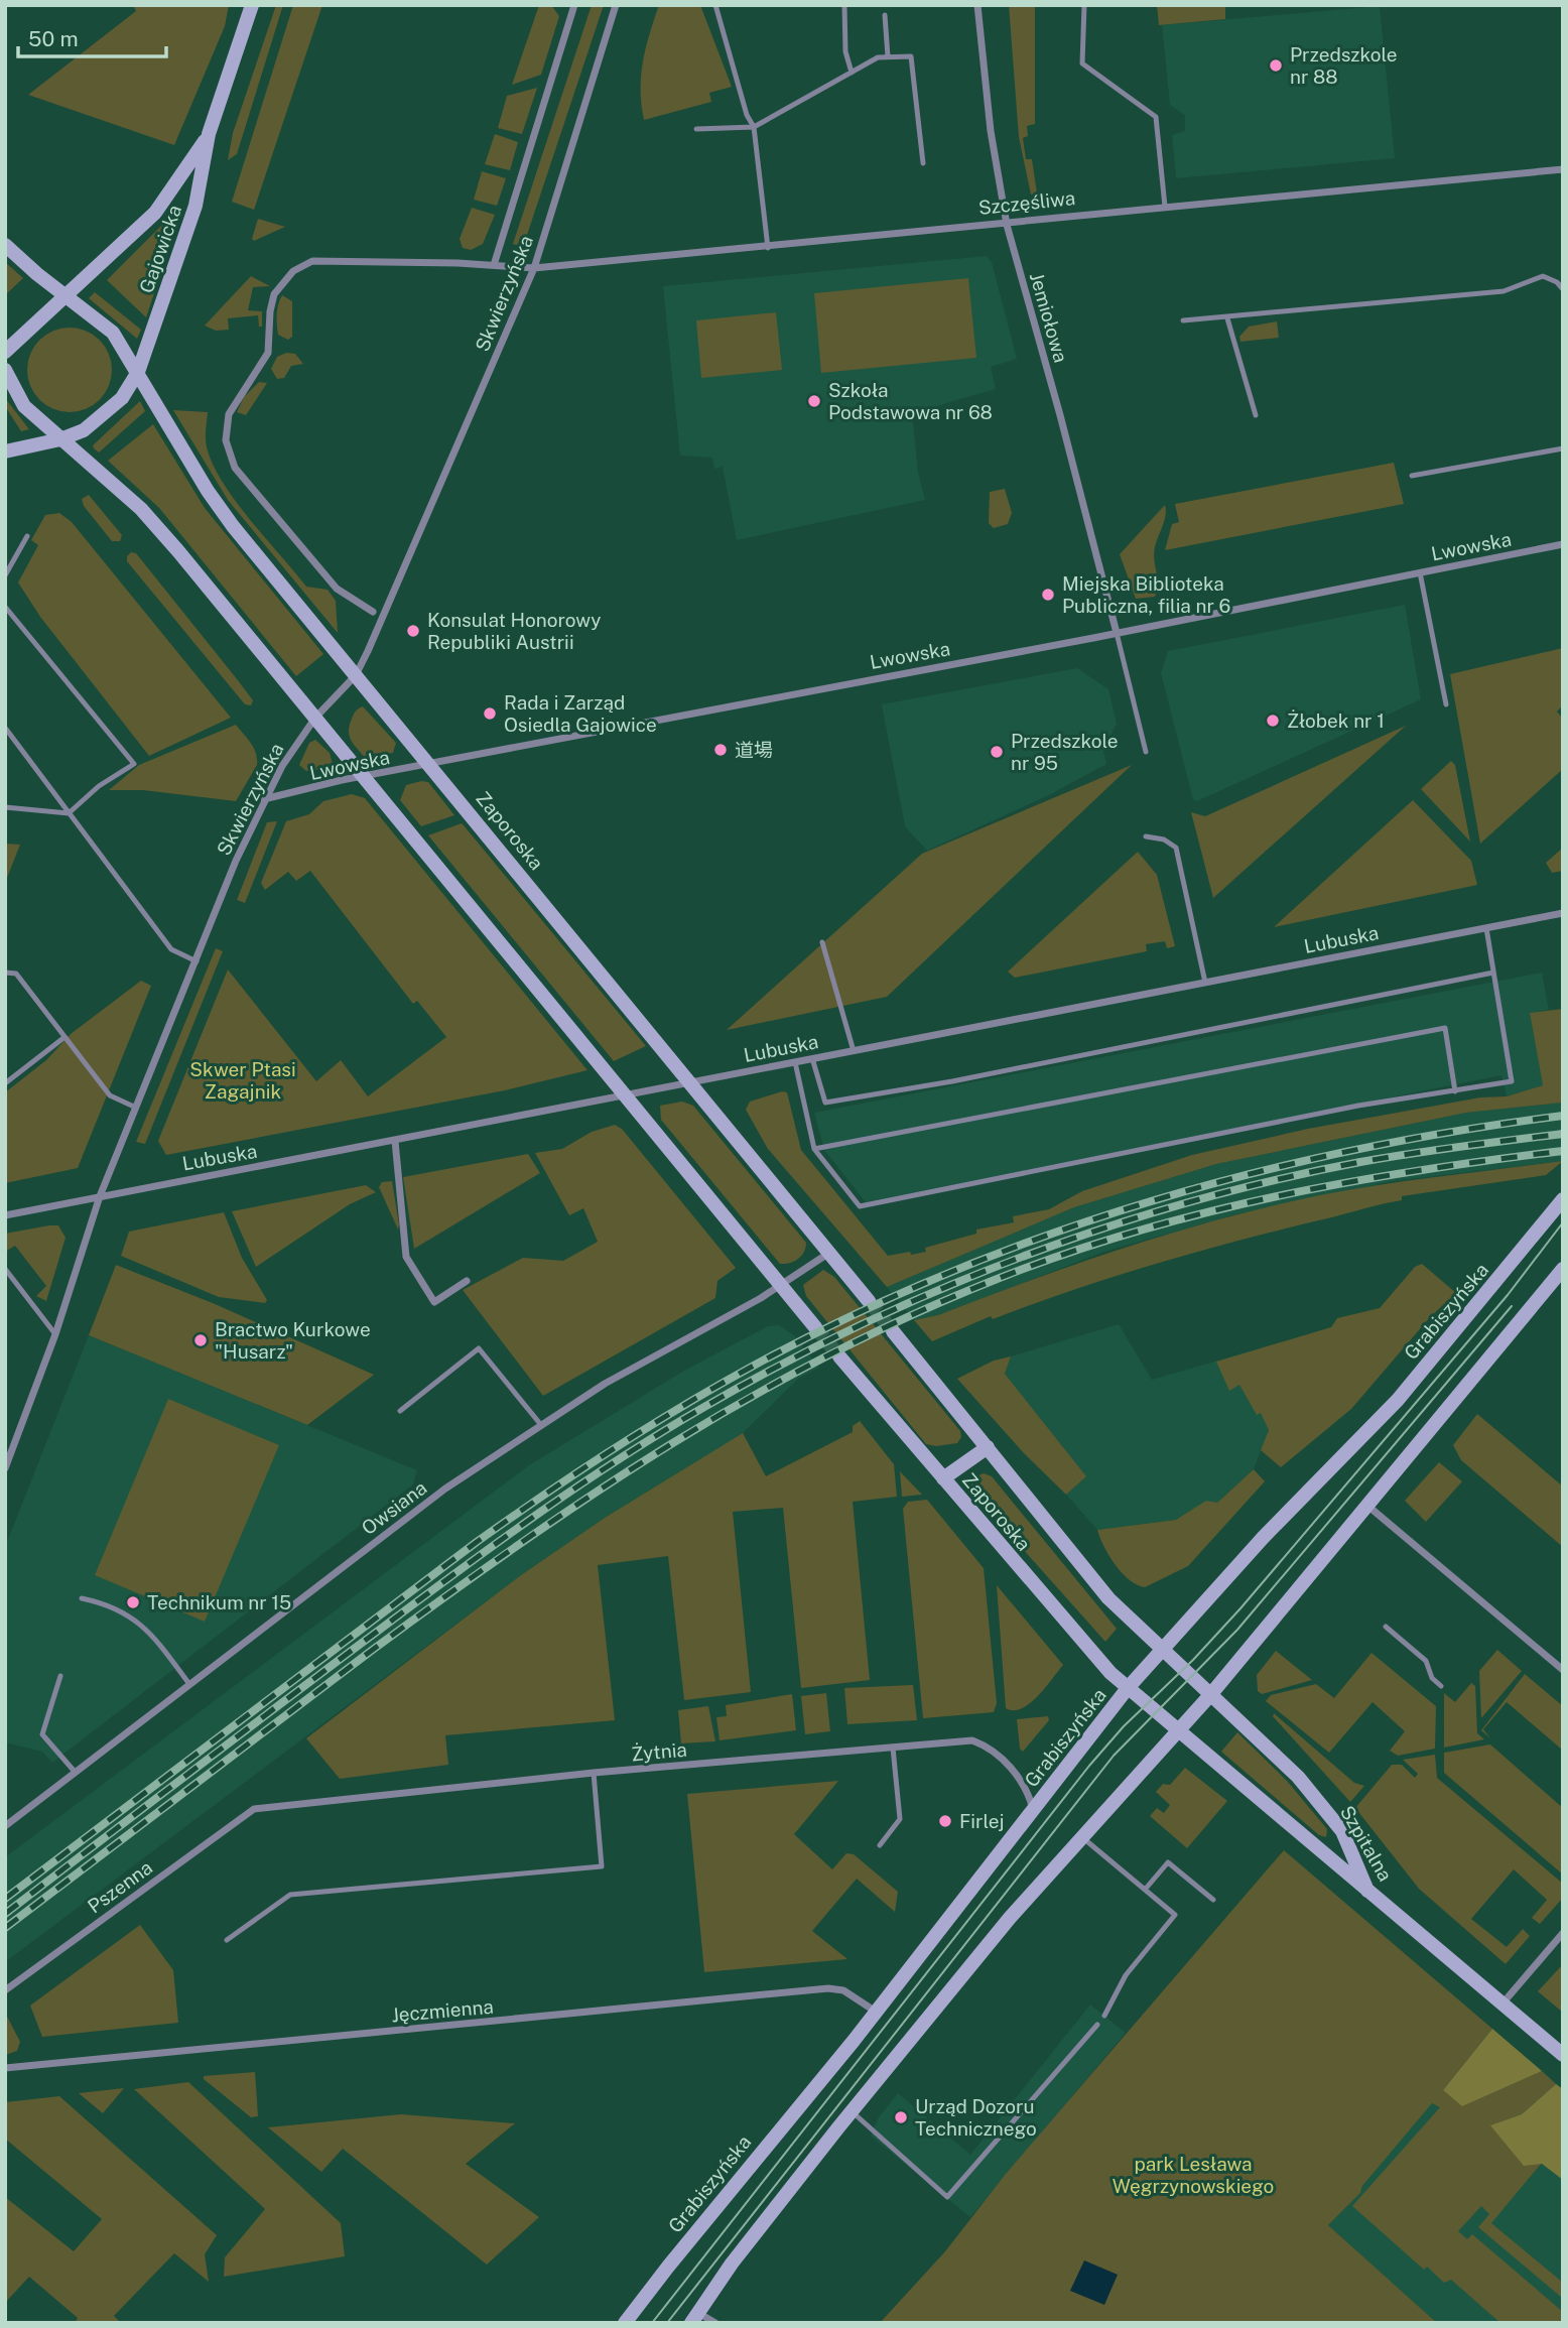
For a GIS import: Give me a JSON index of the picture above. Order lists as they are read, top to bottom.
{
  "streets": {
    "main road": [
      "Gajowicka",
      "Zaporoska",
      "Grabiszyńska",
      "Szpitalna"
    ],
    "street": [
      "Szczęśliwa",
      "Skwierzyńska",
      "Jemiołowa",
      "Lwowska",
      "Lubuska",
      "Owsiana",
      "Żytnia",
      "Pszenna",
      "Jęczmienna"
    ]
  },
  "crossings": [
    ["Szczęśliwa", "Skwierzyńska"],
    ["Szczęśliwa", "Jemiołowa"],
    ["Gajowicka", "Zaporoska"],
    ["Skwierzyńska", "Lwowska"],
    ["Skwierzyńska", "Zaporoska"],
    ["Skwierzyńska", "Lubuska"],
    ["Jemiołowa", "Lwowska"],
    ["Lwowska", "Zaporoska"],
    ["Zaporoska", "Lubuska"],
    ["Zaporoska", "Grabiszyńska"],
    ["Zaporoska", "Owsiana"],
    ["Zaporoska", "Szpitalna"],
    ["Grabiszyńska", "Żytnia"],
    ["Grabiszyńska", "Jęczmienna"],
    ["Żytnia", "Pszenna"]
  ],
  "parks": ["Skwer Ptasi Zagajnik", "park Lesława Węgrzynowskiego"],
  "places": [
    "Przedszkole nr 88",
    "Szkoła Podstawowa nr 68",
    "Miejska Biblioteka Publiczna, filia nr 6",
    "Konsulat Honorowy Republiki Austrii",
    "Rada i Zarząd Osiedla Gajowice",
    "Żłobek nr 1",
    "道場",
    "Przedszkole nr 95",
    "Bractwo Kurkowe \"Husarz\"",
    "Technikum nr 15",
    "Firlej",
    "Urząd Dozoru Technicznego"
  ],
  "scale_bar": "50 m"
}
